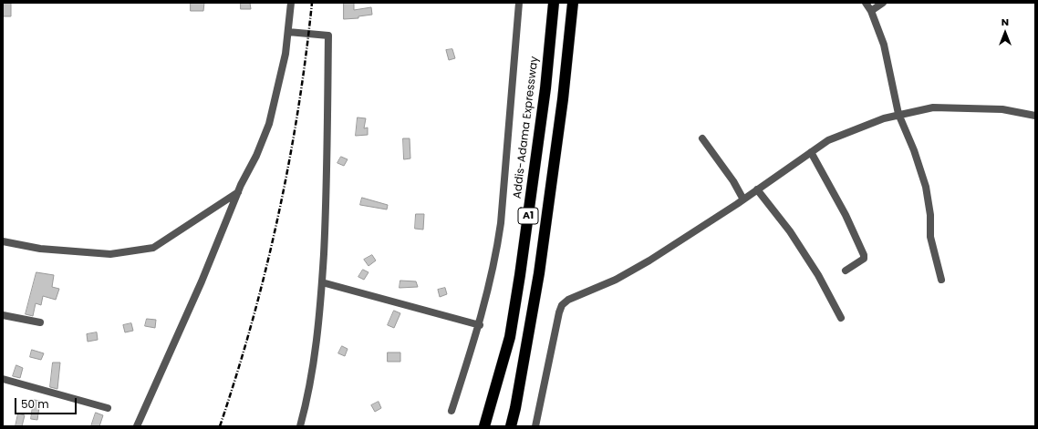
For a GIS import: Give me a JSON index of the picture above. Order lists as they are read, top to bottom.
{
  "streets": {
    "highway": ["Addis-Adama Expressway", "A1"]
  },
  "scale_bar": "50 m",
  "north": "top"
}
